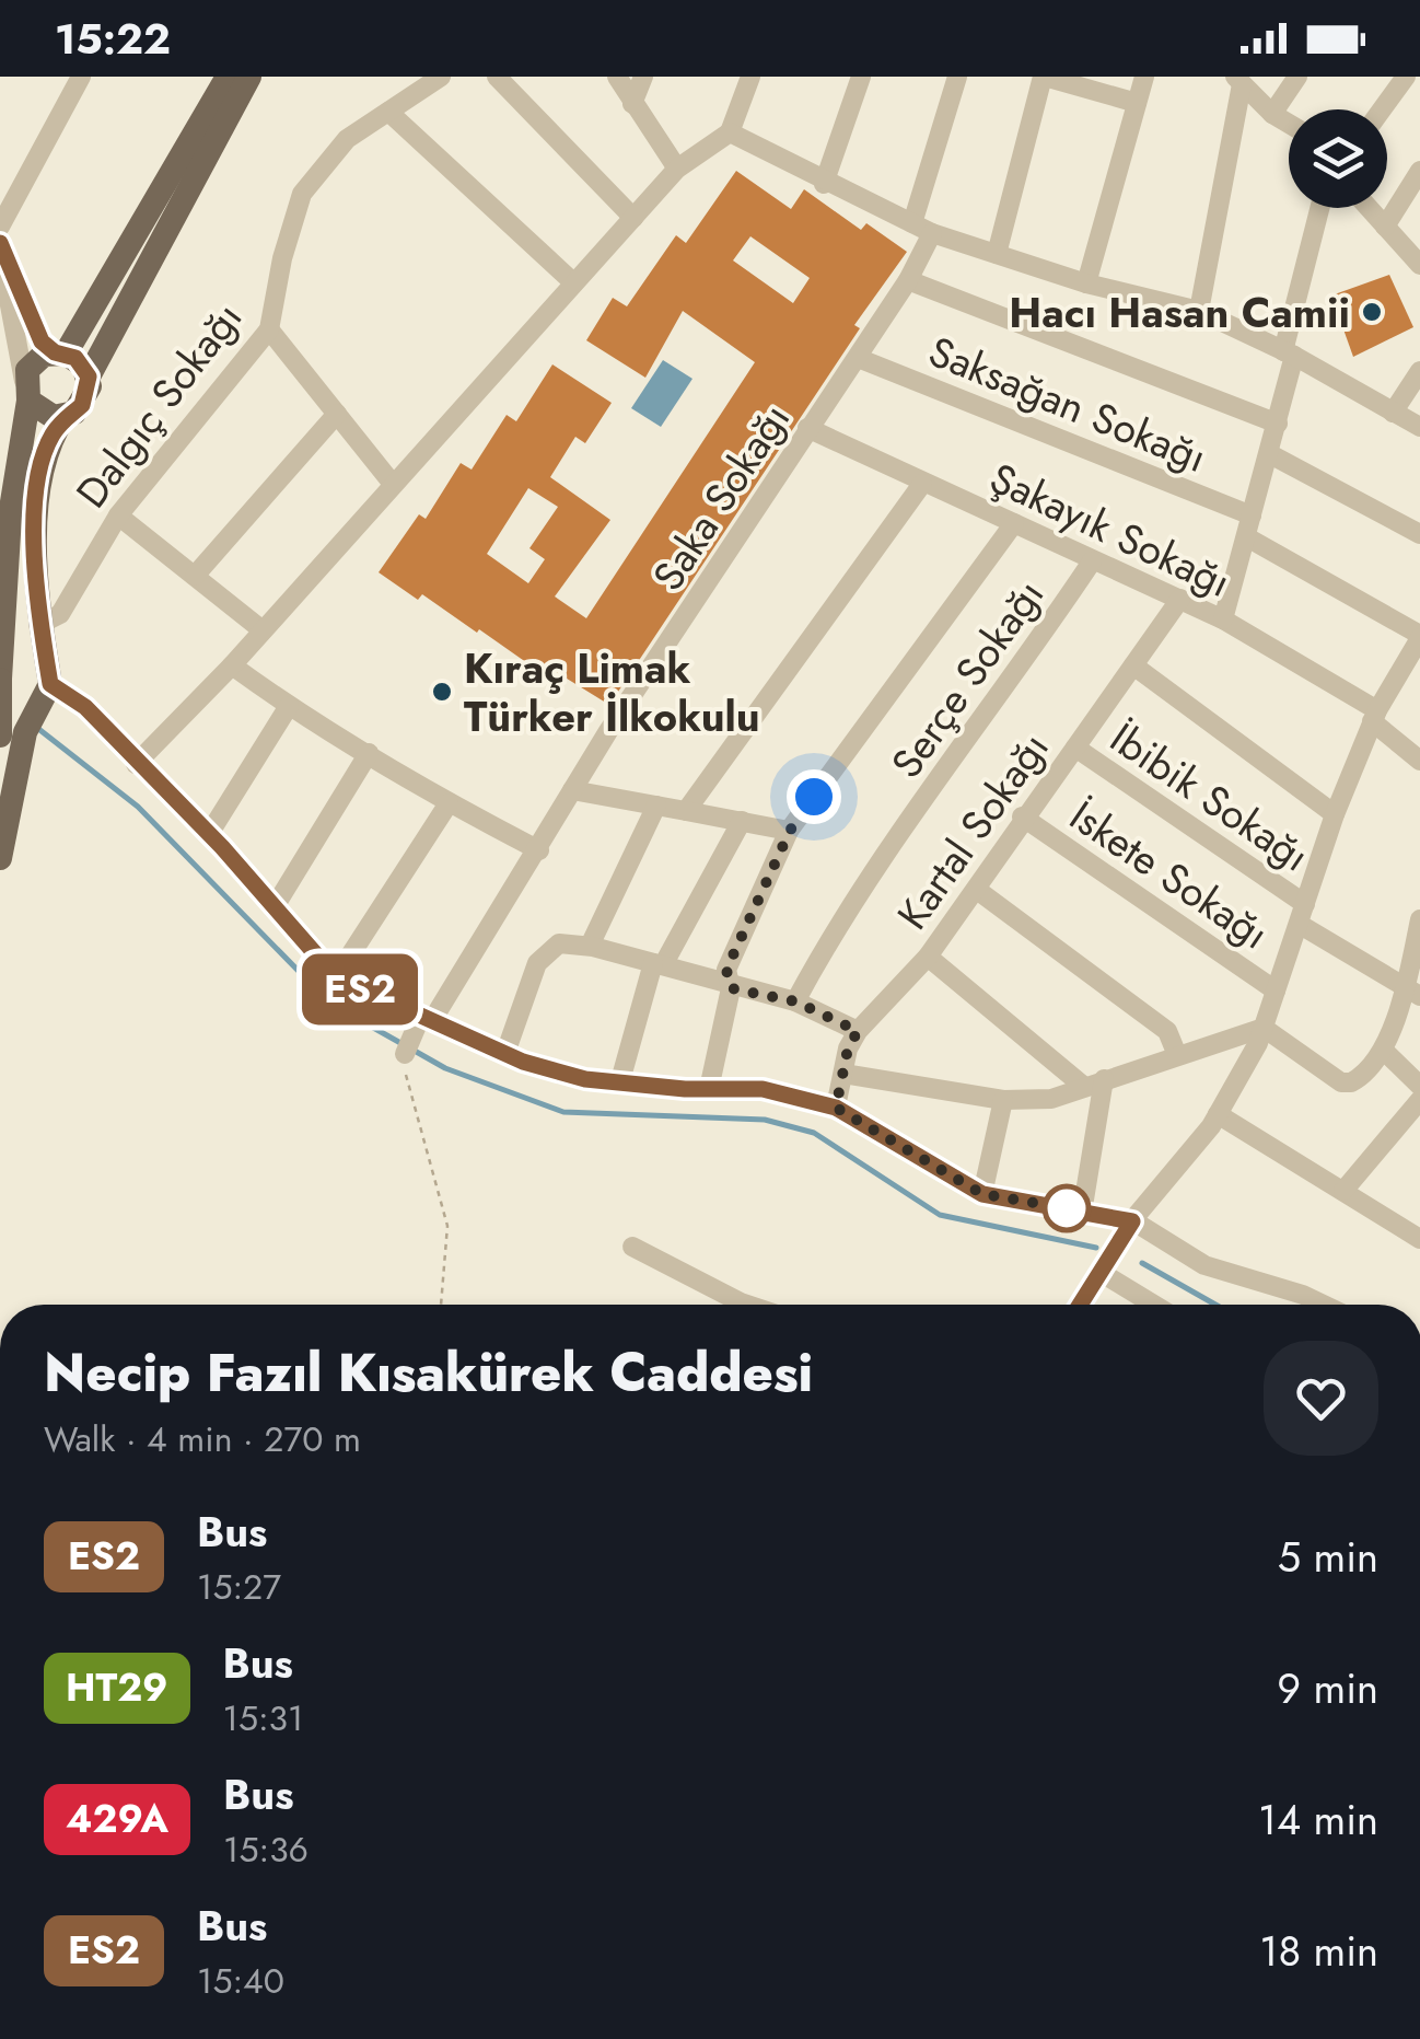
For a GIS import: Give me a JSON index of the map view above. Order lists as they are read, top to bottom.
{
  "streets": {
    "street": [
      "Saksağan Sokağı",
      "Dalgıç Sokağı",
      "Saka Sokağı",
      "Şakayık Sokağı",
      "Serçe Sokağı",
      "İbibik Sokağı",
      "Kartal Sokağı",
      "İskete Sokağı"
    ]
  },
  "crossings": [
    ["Saksağan Sokağı", "Saka Sokağı"],
    ["Saka Sokağı", "Şakayık Sokağı"],
    ["Şakayık Sokağı", "Serçe Sokağı"],
    ["Şakayık Sokağı", "Kartal Sokağı"],
    ["İbibik Sokağı", "Kartal Sokağı"],
    ["Kartal Sokağı", "İskete Sokağı"]
  ],
  "places": ["Hacı Hasan Camii", "Kıraç Limak Türker İlkokulu"],
  "lines": ["bus line ES2"],
  "page": {
    "status": "15:22",
    "on_map": "ES2",
    "heading": ["Necip Fazıl Kısakürek Caddesi", "Walk · 4 min · 270 m"],
    "list": [
      {
        "mark": "ES2",
        "name": "Bus",
        "note": "15:27",
        "value": "5 min"
      },
      {
        "mark": "HT29",
        "name": "Bus",
        "note": "15:31",
        "value": "9 min"
      },
      {
        "mark": "429A",
        "name": "Bus",
        "note": "15:36",
        "value": "14 min"
      },
      {
        "mark": "ES2",
        "name": "Bus",
        "note": "15:40",
        "value": "18 min"
      }
    ]
  }
}
